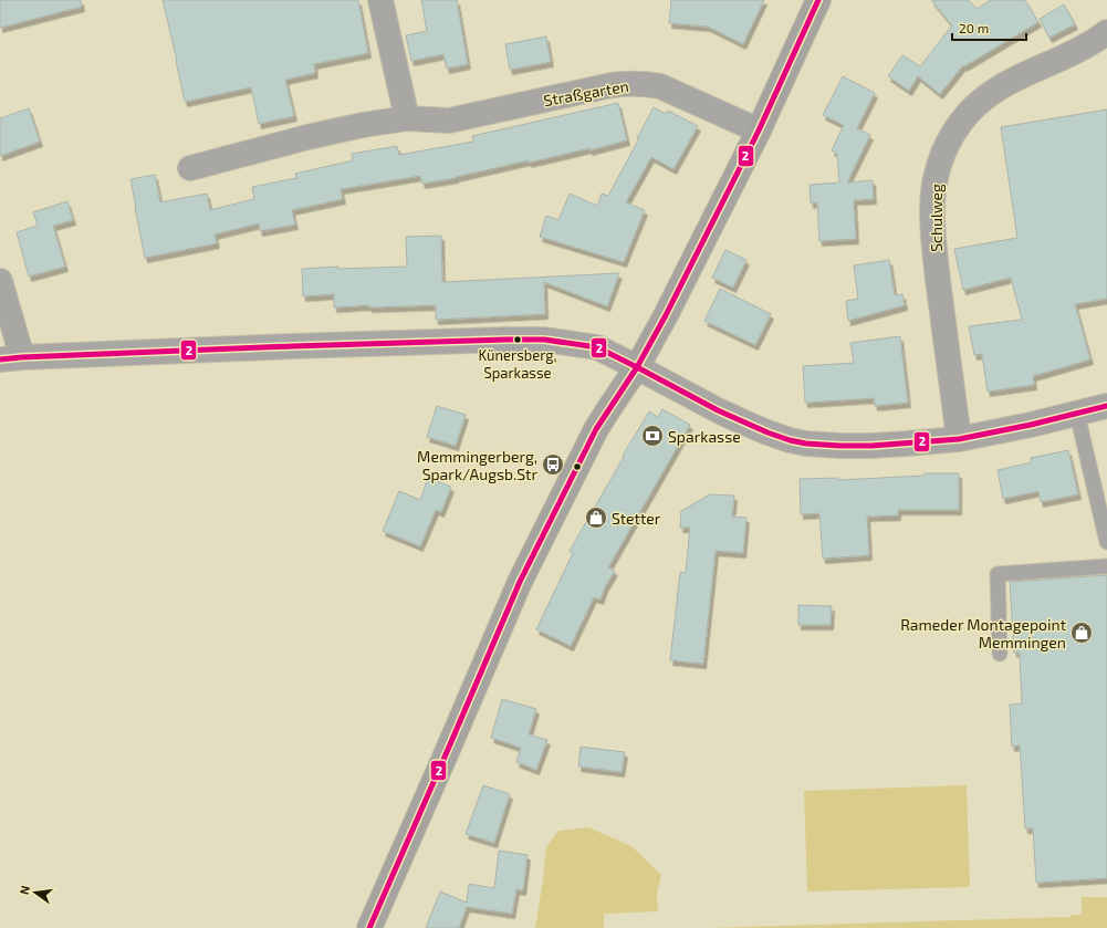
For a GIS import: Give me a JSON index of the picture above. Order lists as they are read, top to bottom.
{
  "streets": {
    "street": ["Straßgarten", "Schulweg"]
  },
  "places": {
    "other": ["Künersberg, Sparkasse"],
    "bank": ["Sparkasse"],
    "bus stop": ["Memmingerberg, Spark/Augsb.Str"],
    "shop": ["Stetter", "Rameder Montagepoint Memmingen"]
  },
  "lines": ["transit line 2"],
  "scale_bar": "20 m",
  "north": "left"
}
